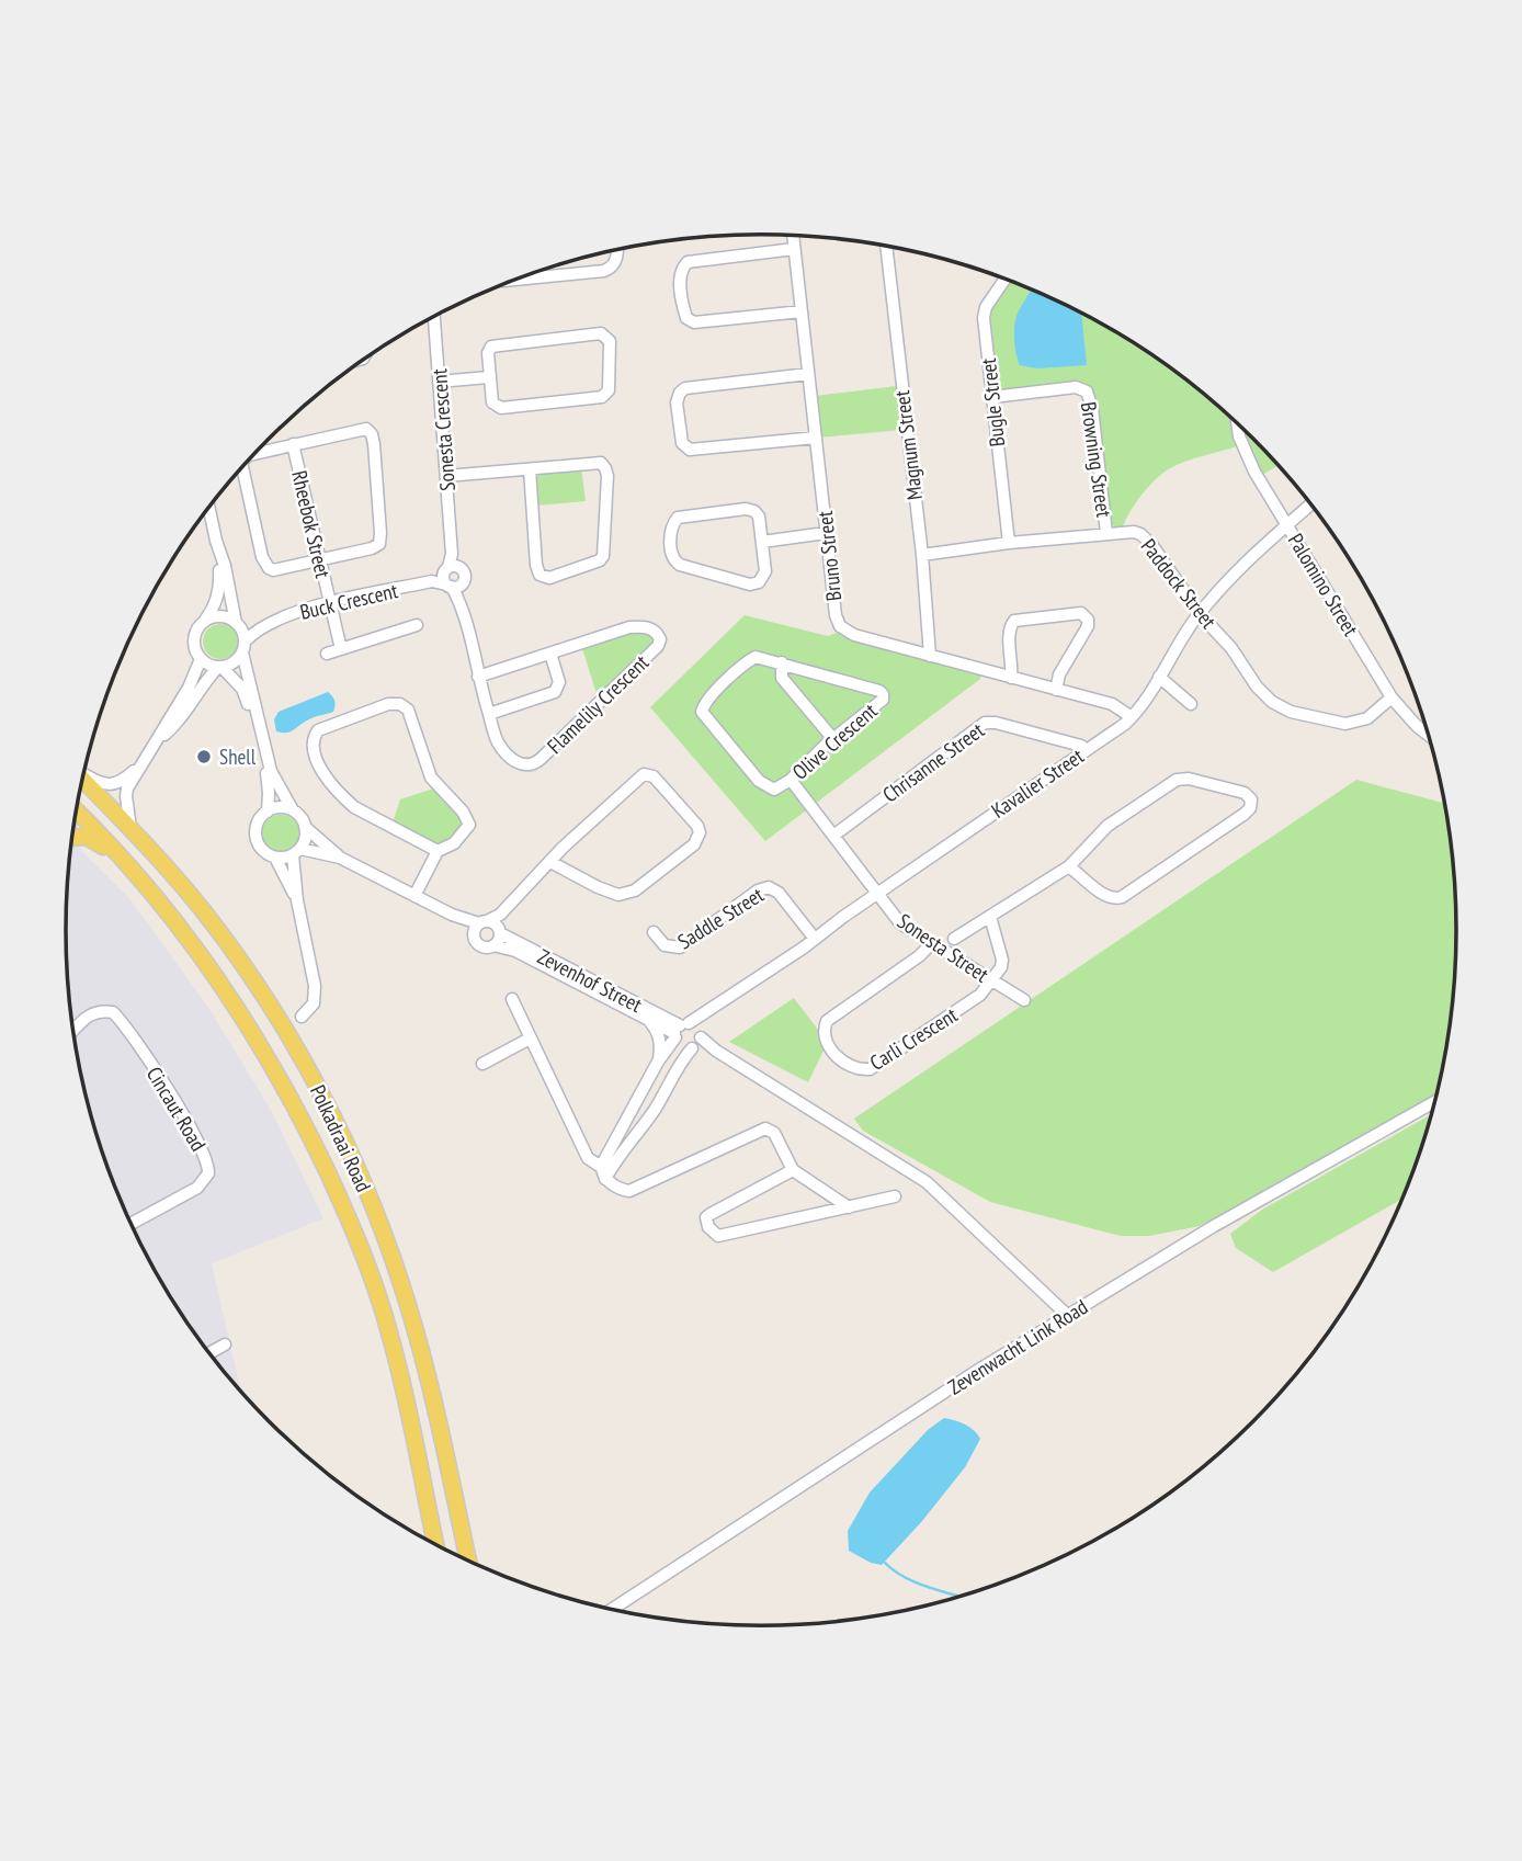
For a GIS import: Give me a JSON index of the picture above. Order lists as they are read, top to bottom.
{
  "streets": {
    "main road": ["Polkadraai Road"],
    "street": [
      "Bugle Street",
      "Sonesta Crescent",
      "Magnum Street",
      "Browning Street",
      "Rheebok Street",
      "Bruno Street",
      "Paddock Street",
      "Palomino Street",
      "Buck Crescent",
      "Flamelily Crescent",
      "Olive Crescent",
      "Chrisanne Street",
      "Kavalier Street",
      "Saddle Street",
      "Sonesta Street",
      "Zevenhof Street",
      "Carli Crescent",
      "Cincaut Road",
      "Zevenwacht Link Road"
    ]
  },
  "crossings": [
    ["Bugle Street", "Browning Street"],
    ["Bugle Street", "Paddock Street"],
    ["Sonesta Crescent", "Buck Crescent"],
    ["Sonesta Crescent", "Flamelily Crescent"],
    ["Magnum Street", "Bruno Street"],
    ["Magnum Street", "Paddock Street"],
    ["Browning Street", "Paddock Street"],
    ["Rheebok Street", "Buck Crescent"],
    ["Bruno Street", "Kavalier Street"],
    ["Paddock Street", "Palomino Street"],
    ["Paddock Street", "Kavalier Street"],
    ["Palomino Street", "Kavalier Street"],
    ["Olive Crescent", "Sonesta Street"],
    ["Chrisanne Street", "Kavalier Street"],
    ["Chrisanne Street", "Sonesta Street"],
    ["Kavalier Street", "Saddle Street"],
    ["Kavalier Street", "Sonesta Street"],
    ["Kavalier Street", "Zevenhof Street"],
    ["Sonesta Street", "Carli Crescent"]
  ],
  "places": ["Shell"]
}
